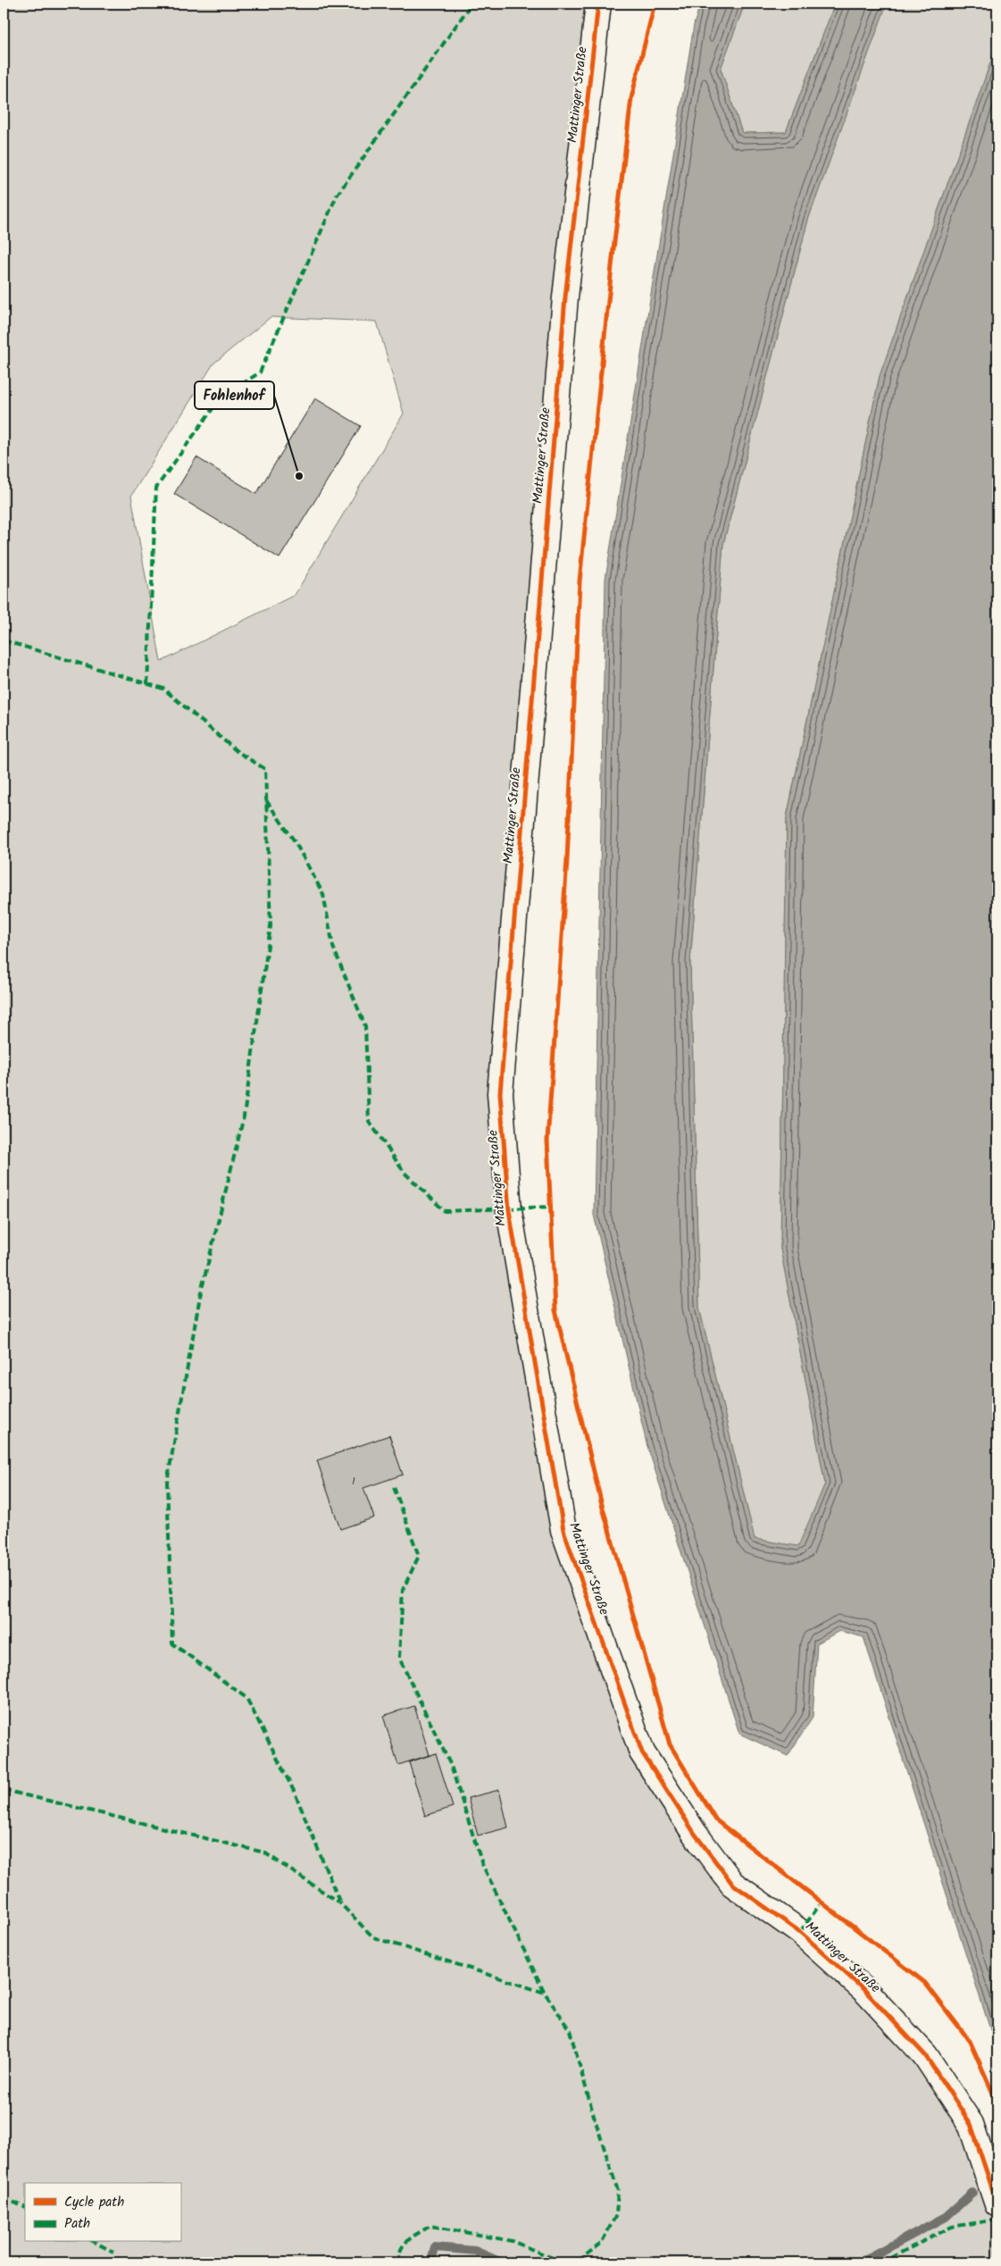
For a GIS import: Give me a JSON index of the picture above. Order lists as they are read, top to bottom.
{
  "streets": {
    "street": ["Mattinger Straße"]
  },
  "places": ["Fohlenhof"],
  "house_numbers": ["1"],
  "legend": ["Cycle path", "Path"]
}
